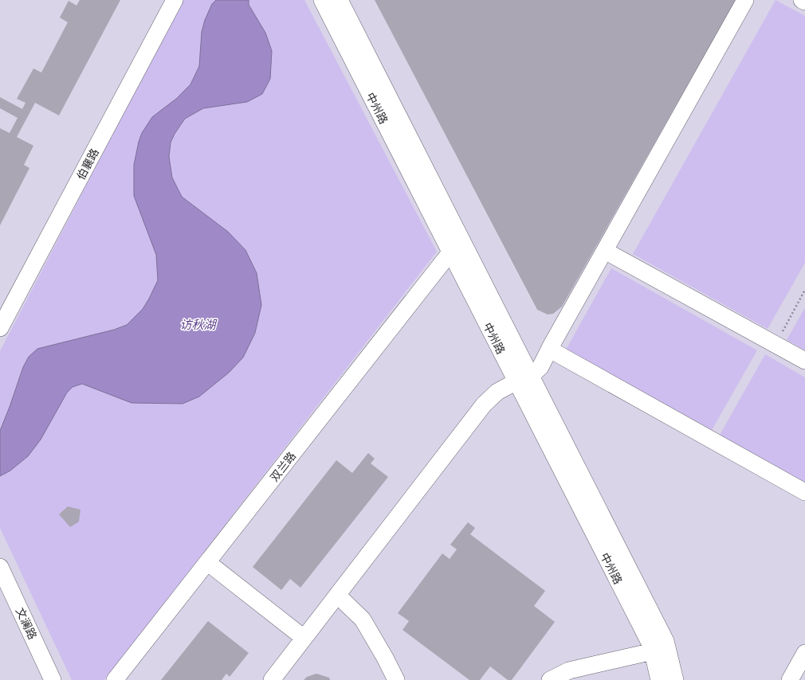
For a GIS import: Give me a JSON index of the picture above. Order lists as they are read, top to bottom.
{
  "streets": {
    "lane": [
      "中州路",
      "伯襄路",
      "双兰路",
      "文澜路"
    ]
  },
  "crossings": [
    ["中州路", "双兰路"]
  ],
  "water": ["访秋湖"]
}
